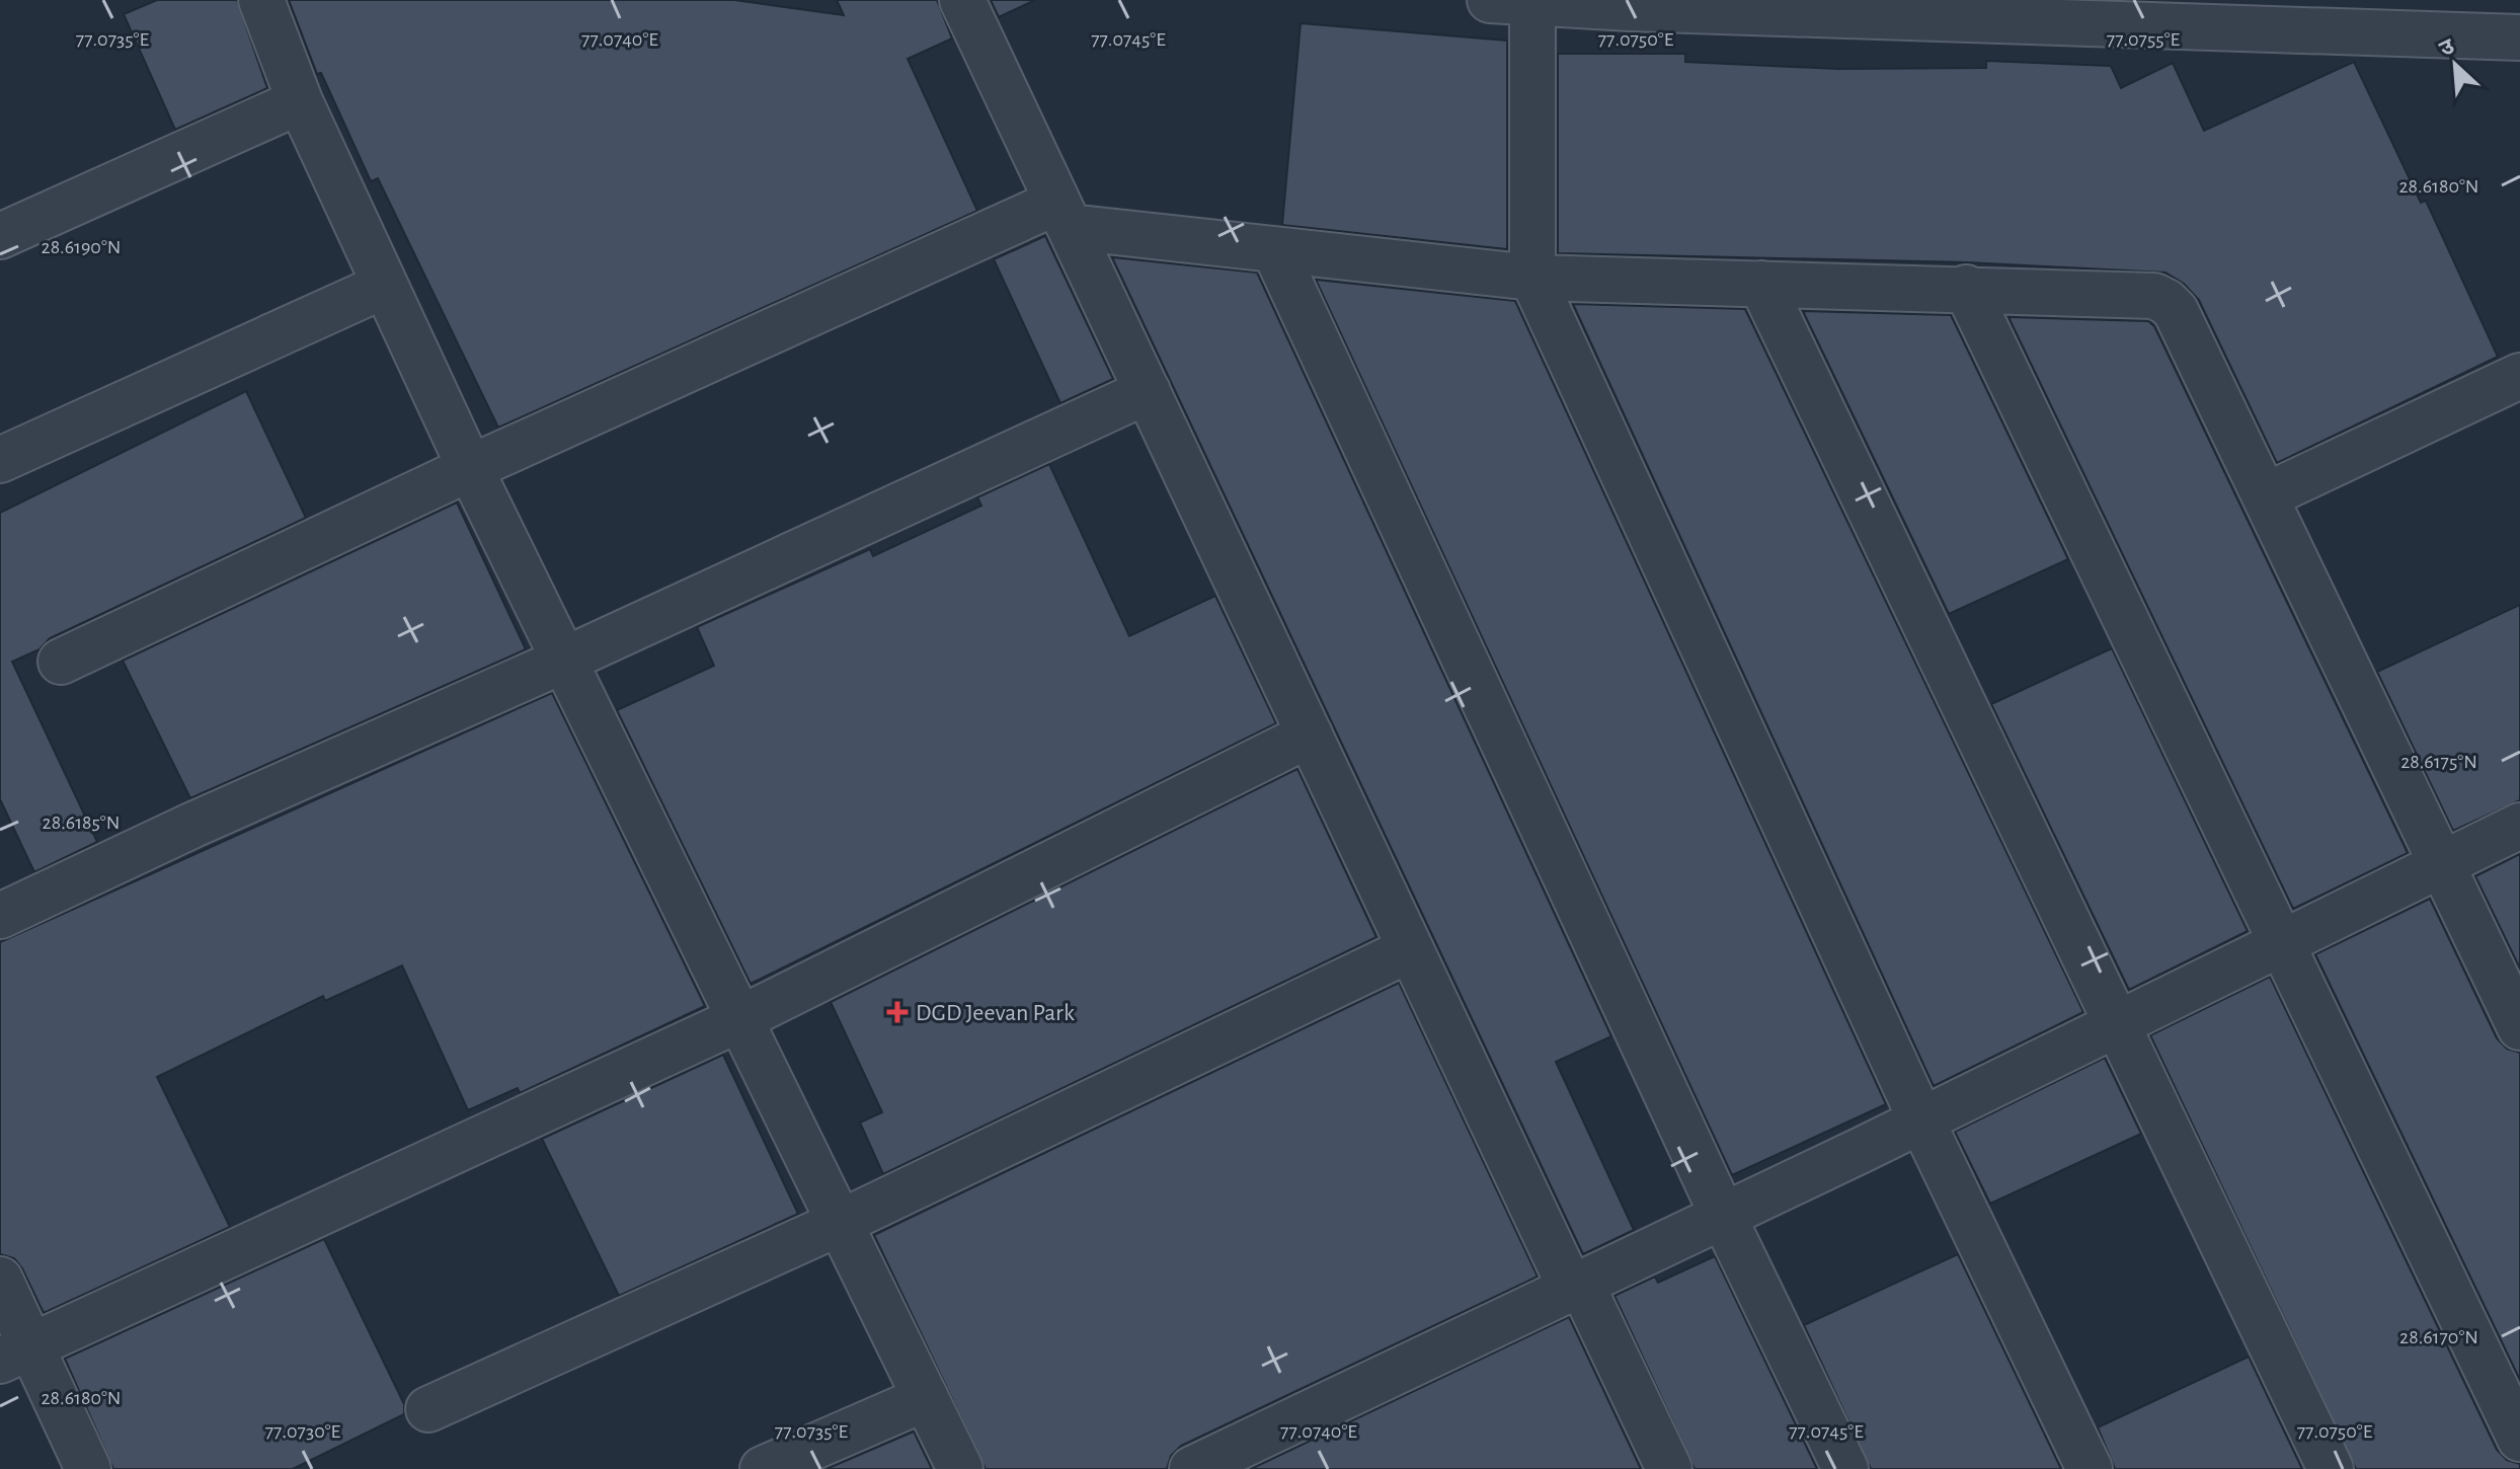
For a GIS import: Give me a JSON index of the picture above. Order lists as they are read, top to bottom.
{
  "places": {
    "health": ["DGD Jeevan Park"]
  },
  "north": "top left",
  "coordinates": [
    "77.0735°E",
    "77.0740°E",
    "77.0745°E",
    "77.0750°E",
    "77.0755°E",
    "28.6180°N",
    "28.6190°N",
    "28.6175°N",
    "28.6185°N",
    "28.6170°N",
    "77.0730°E"
  ]
}
